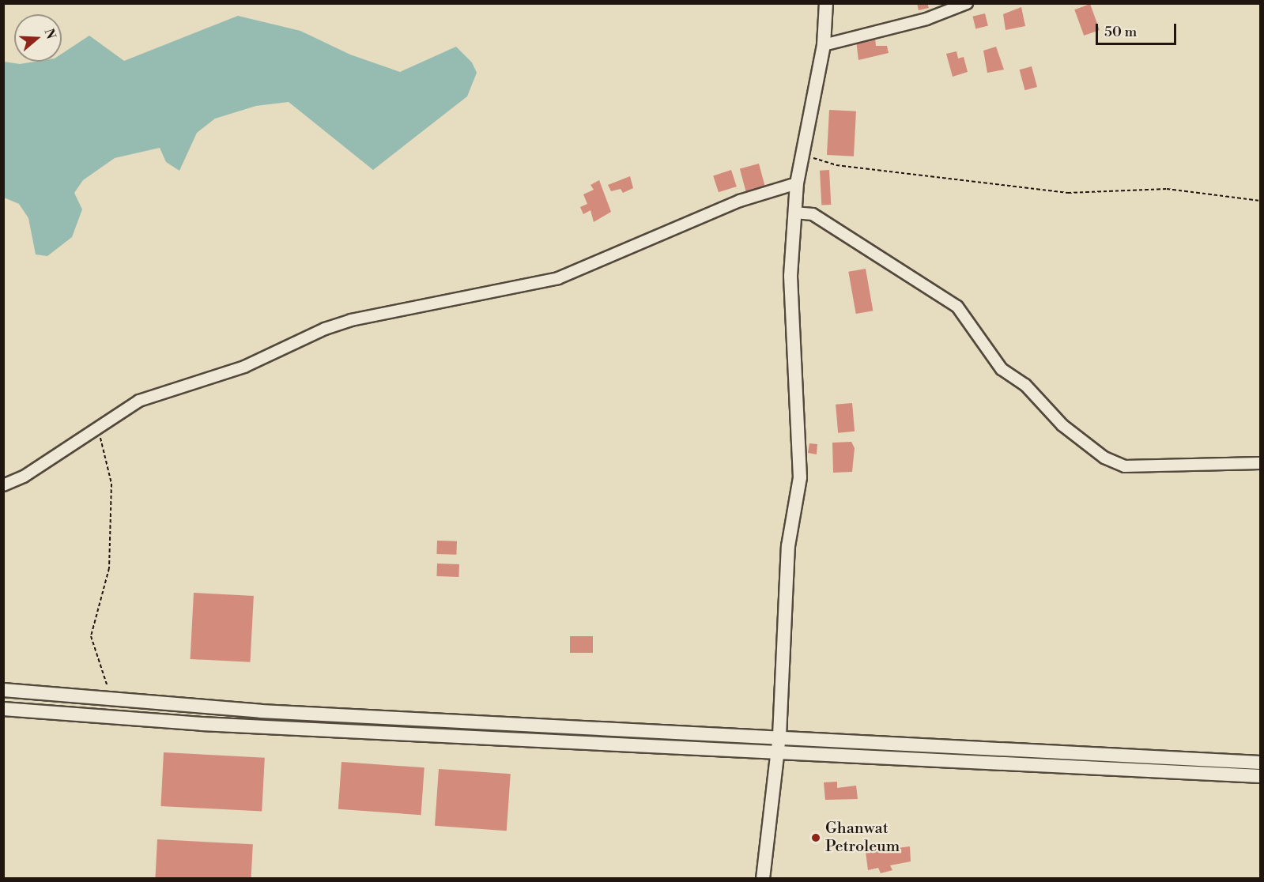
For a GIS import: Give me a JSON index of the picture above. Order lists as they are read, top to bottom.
{
  "places": ["Ghanwat Petroleum"],
  "scale_bar": "50 m",
  "north": "right"
}
